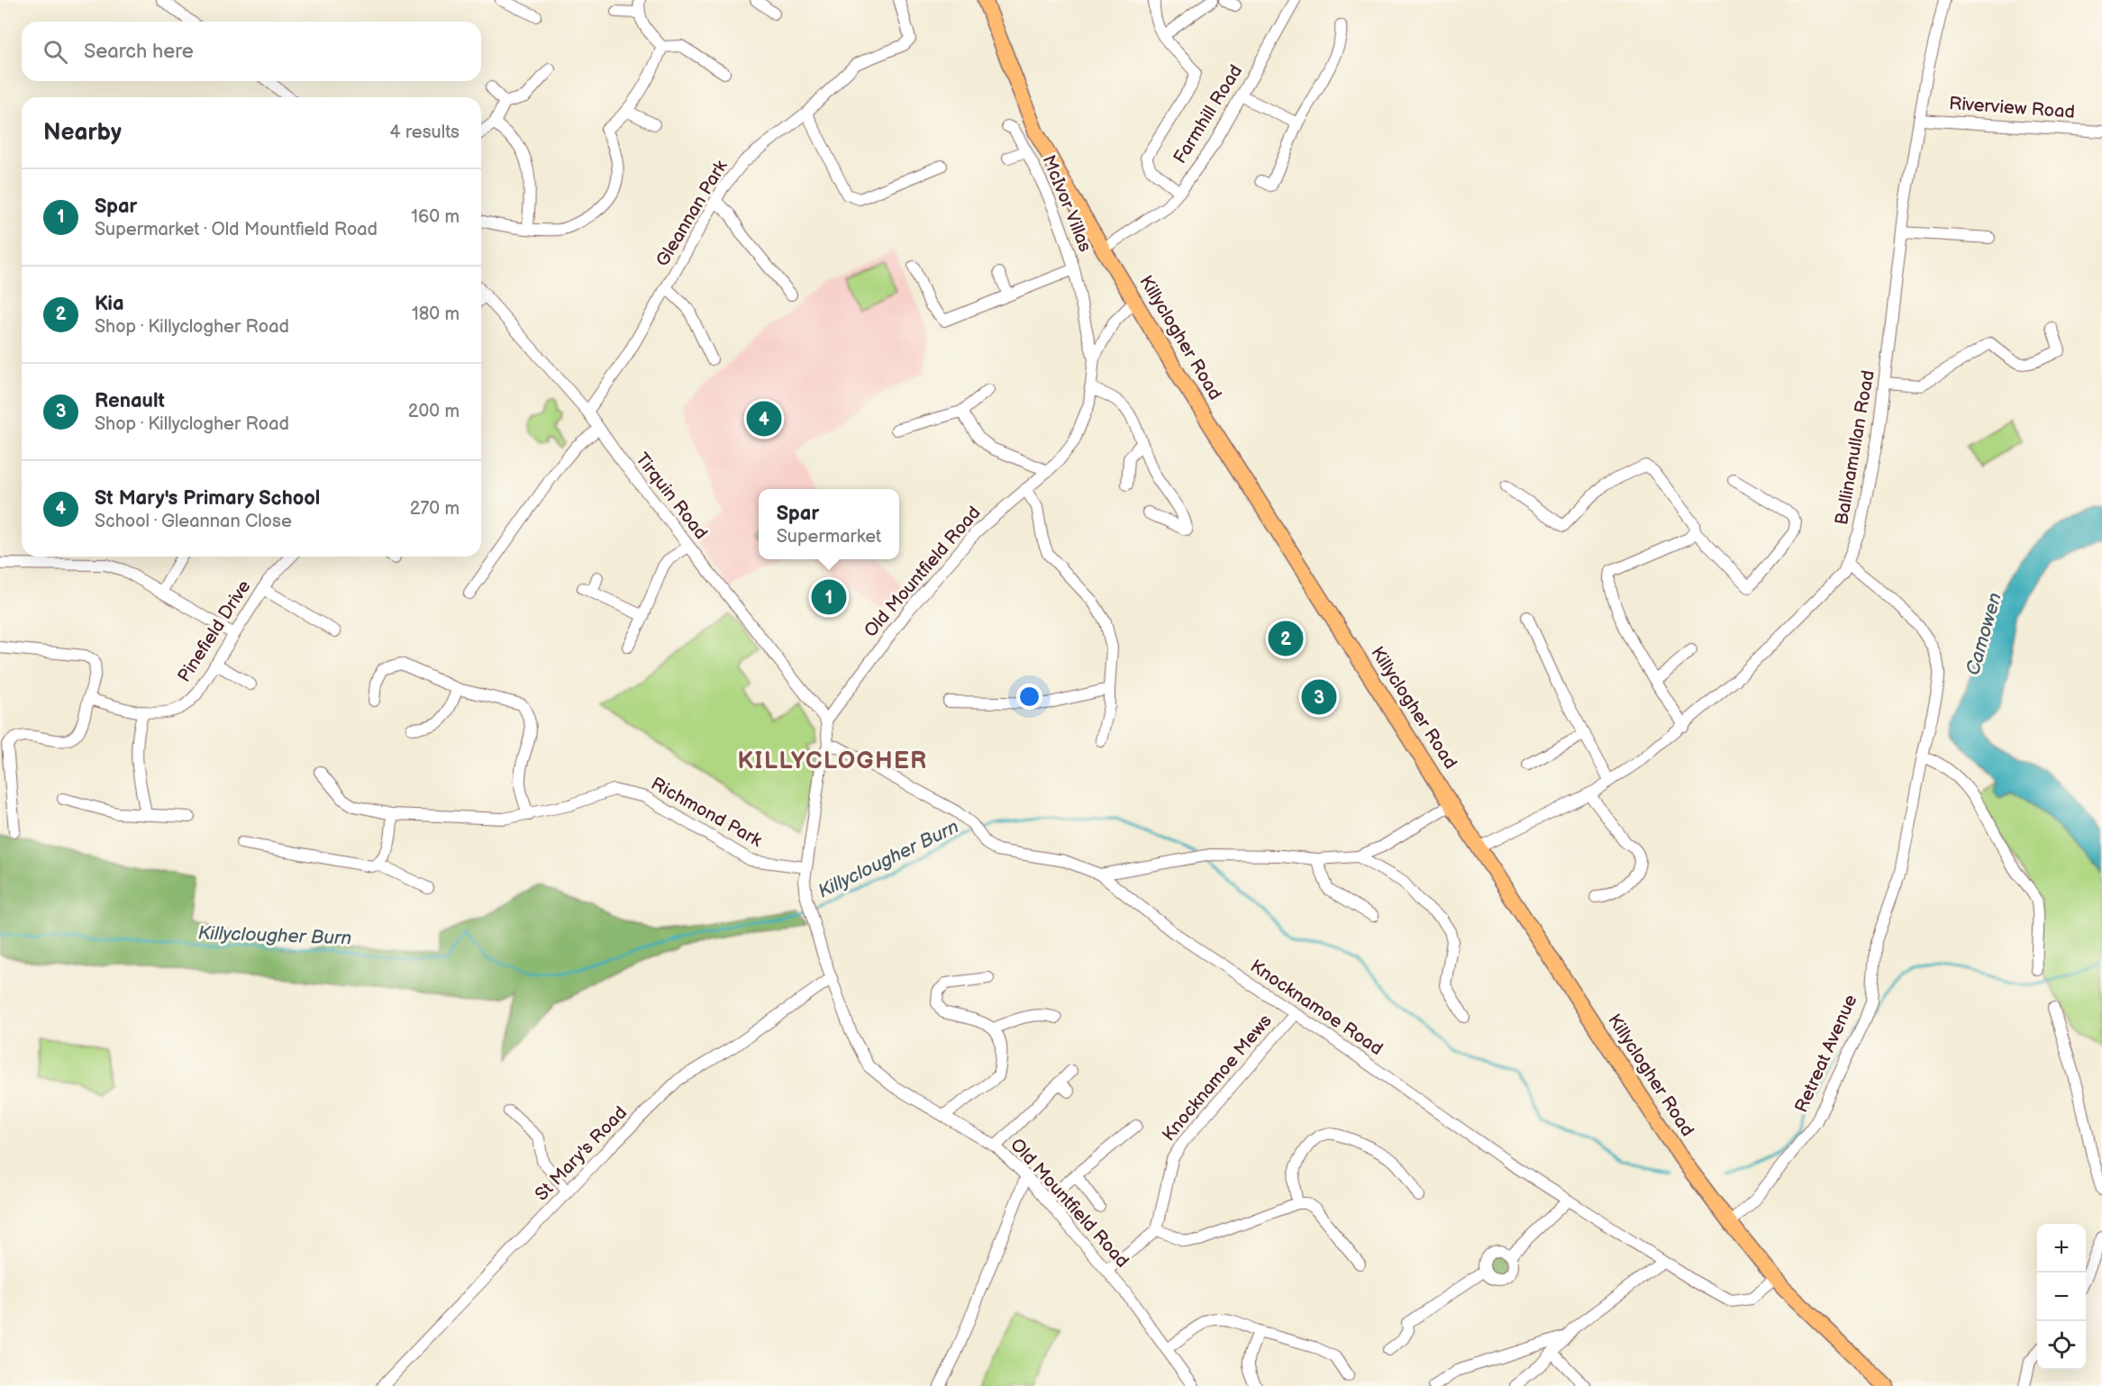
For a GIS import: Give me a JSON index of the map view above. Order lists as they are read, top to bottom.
{
  "streets": {
    "highway": ["Killyclogher Road"],
    "street": [
      "Riverview Road",
      "Farmhill Road",
      "McIvor Villas",
      "Gleannan Park",
      "Ballinamullan Road",
      "Tirquin Road",
      "Old Mountfield Road",
      "Pinefield Drive",
      "Richmond Park",
      "Knocknamoe Road",
      "Retreat Avenue",
      "Knocknamoe Mews",
      "St Mary's Road"
    ]
  },
  "crossings": [
    ["Riverview Road", "Ballinamullan Road"],
    ["Farmhill Road", "Killyclogher Road"],
    ["McIvor Villas", "Old Mountfield Road"],
    ["Gleannan Park", "Tirquin Road"],
    ["Killyclogher Road", "Ballinamullan Road"],
    ["Killyclogher Road", "Knocknamoe Road"],
    ["Killyclogher Road", "Retreat Avenue"],
    ["Ballinamullan Road", "Retreat Avenue"],
    ["Tirquin Road", "Old Mountfield Road"],
    ["Old Mountfield Road", "Richmond Park"],
    ["Old Mountfield Road", "Knocknamoe Road"],
    ["Old Mountfield Road", "St Mary's Road"],
    ["Knocknamoe Road", "Knocknamoe Mews"]
  ],
  "districts": ["KILLYCLOGHER"],
  "water": ["Camowen", "Killyclougher Burn"],
  "page": {
    "search": "Search here",
    "heading": ["Nearby", "4 results"],
    "list": [
      {
        "mark": "1",
        "name": "Spar",
        "note": "Supermarket · Old Mountfield Road",
        "value": "160 m"
      },
      {
        "mark": "2",
        "name": "Kia",
        "note": "Shop · Killyclogher Road",
        "value": "180 m"
      },
      {
        "mark": "3",
        "name": "Renault",
        "note": "Shop · Killyclogher Road",
        "value": "200 m"
      },
      {
        "mark": "4",
        "name": "St Mary's Primary School",
        "note": "School · Gleannan Close",
        "value": "270 m"
      }
    ],
    "pins": [
      "4",
      "1",
      "2",
      "3"
    ],
    "popup": ["Spar", "Supermarket"],
    "map_buttons": ["+", "−"]
  }
}
